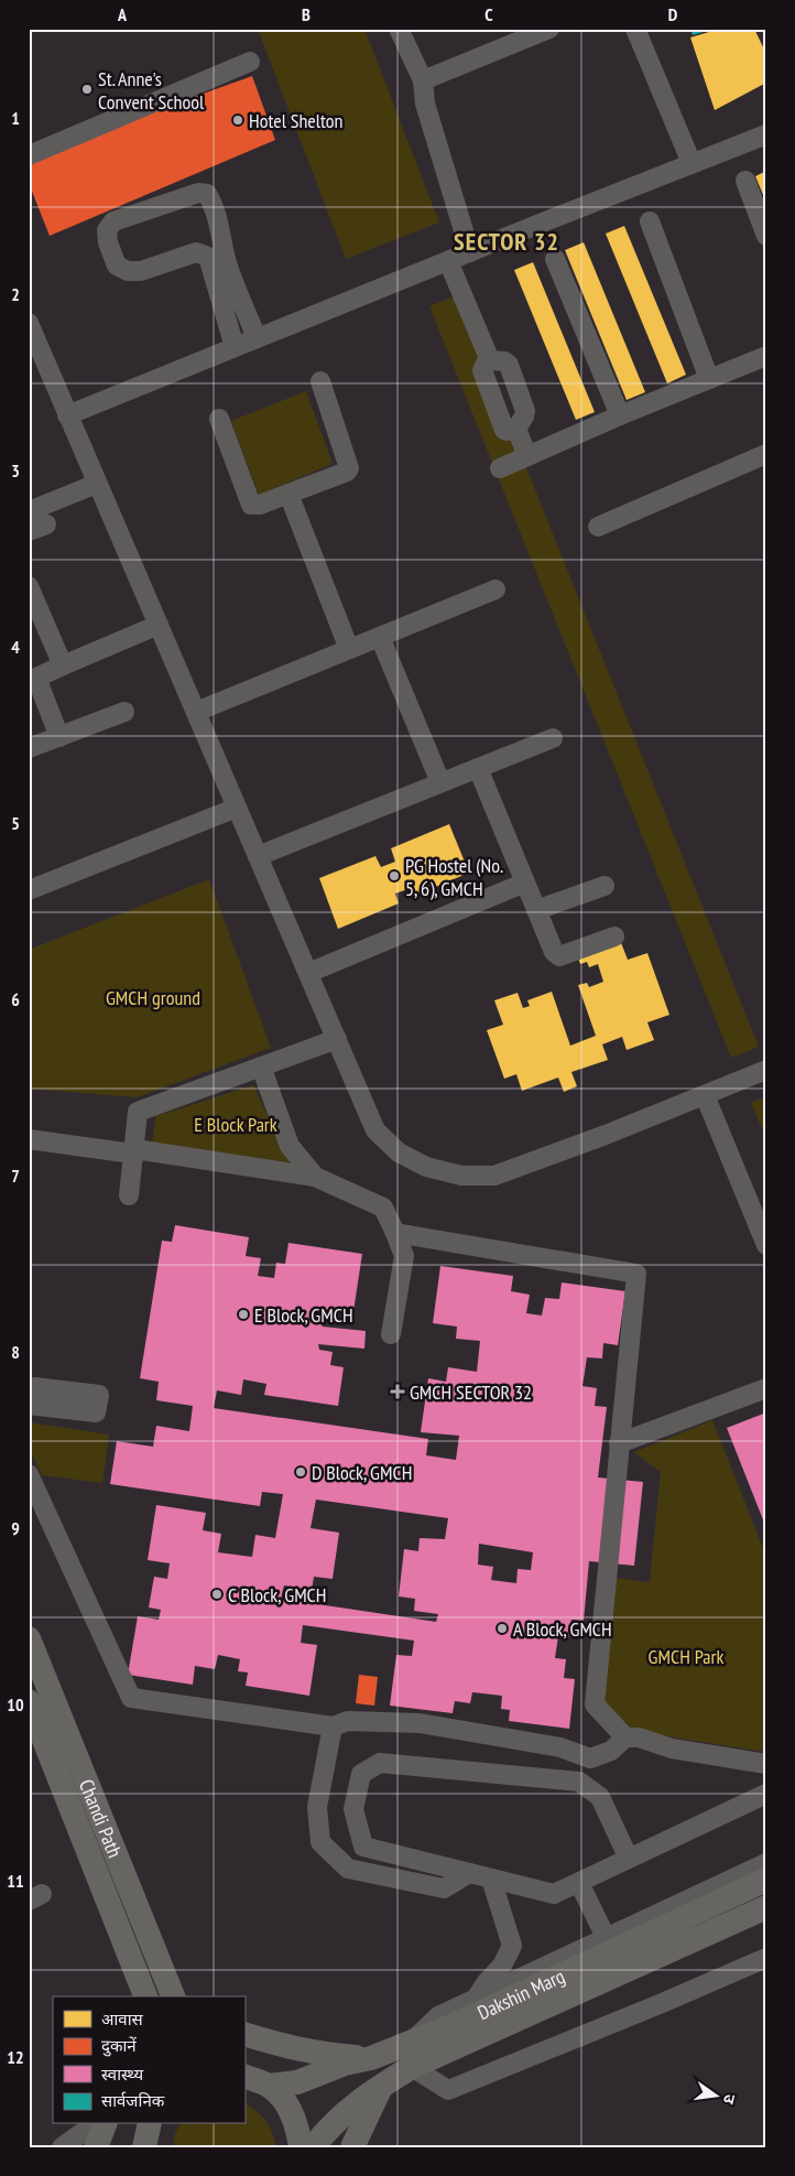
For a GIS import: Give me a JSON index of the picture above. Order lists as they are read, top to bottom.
{
  "streets": {
    "main road": ["Chandi Path", "Dakshin Marg"]
  },
  "districts": ["SECTOR 32"],
  "parks": ["GMCH ground", "E Block Park", "GMCH Park"],
  "places": {
    "other": [
      "St. Anne's Convent School",
      "Hotel Shelton",
      "PG Hostel (No. 5, 6), GMCH",
      "E Block, GMCH",
      "D Block, GMCH",
      "C Block, GMCH",
      "A Block, GMCH"
    ],
    "health": ["GMCH SECTOR 32"]
  },
  "legend": [
    "आवास",
    "दुकानें",
    "स्वास्थ्य",
    "सार्वजनिक"
  ],
  "north": "right",
  "grid": {
    "columns": [
      "A",
      "B",
      "C",
      "D"
    ],
    "rows": [
      "1",
      "2",
      "3",
      "4",
      "5",
      "6",
      "7",
      "8",
      "9",
      "10",
      "11",
      "12"
    ]
  }
}
